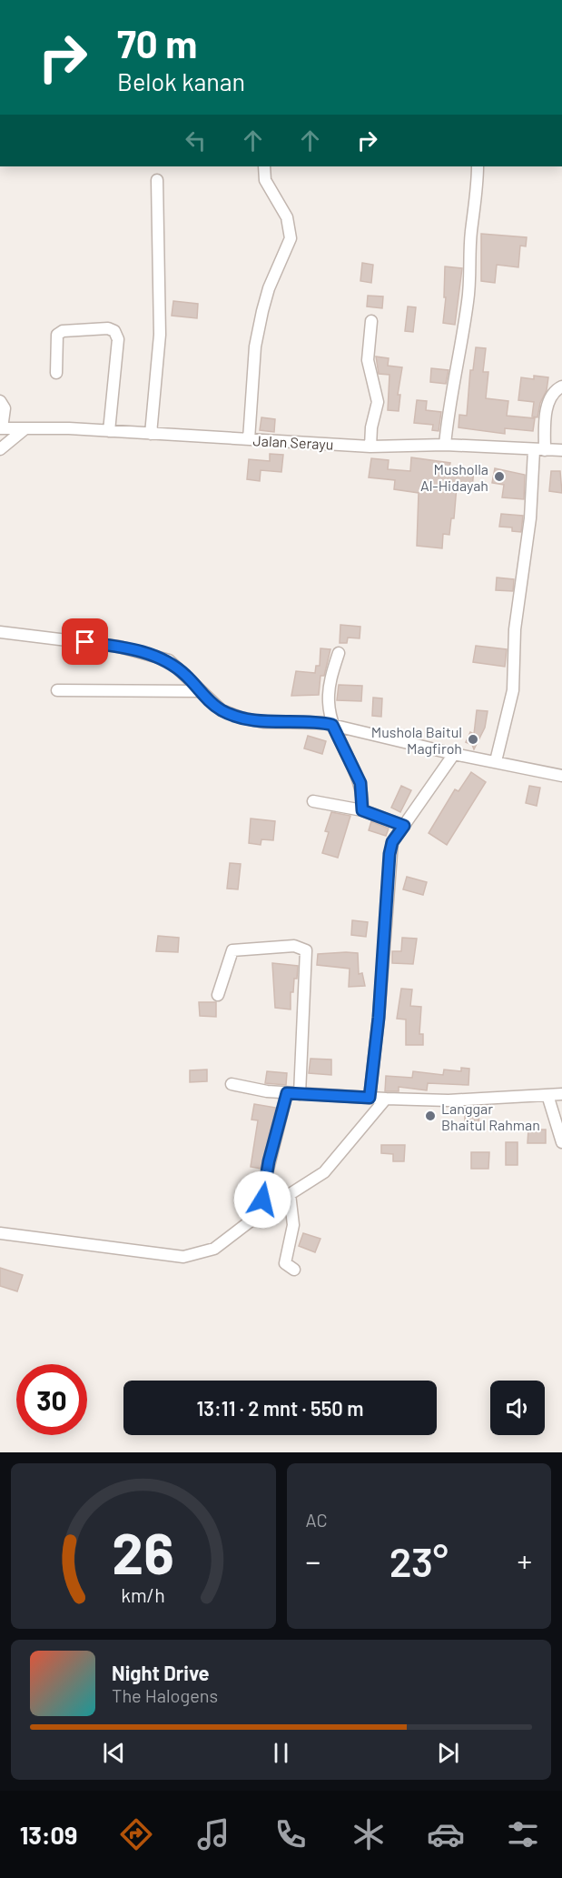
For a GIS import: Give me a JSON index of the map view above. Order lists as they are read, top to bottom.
{
  "streets": {
    "street": ["Jalan Serayu"]
  },
  "places": ["Musholla Al-Hidayah", "Mushola Baitul Magfiroh", "Langgar Bhaitul Rahman"],
  "page": {
    "turn": ["70 m", "Belok kanan"],
    "limit": "30",
    "trip": "13:11 · 2 mnt · 550 m",
    "tile": "AC",
    "heat": ["−", "23°", "+"],
    "song": ["Night Drive", "The Halogens"],
    "tabs": "13:09",
    "gauge": ["26", "km/h"]
  }
}
